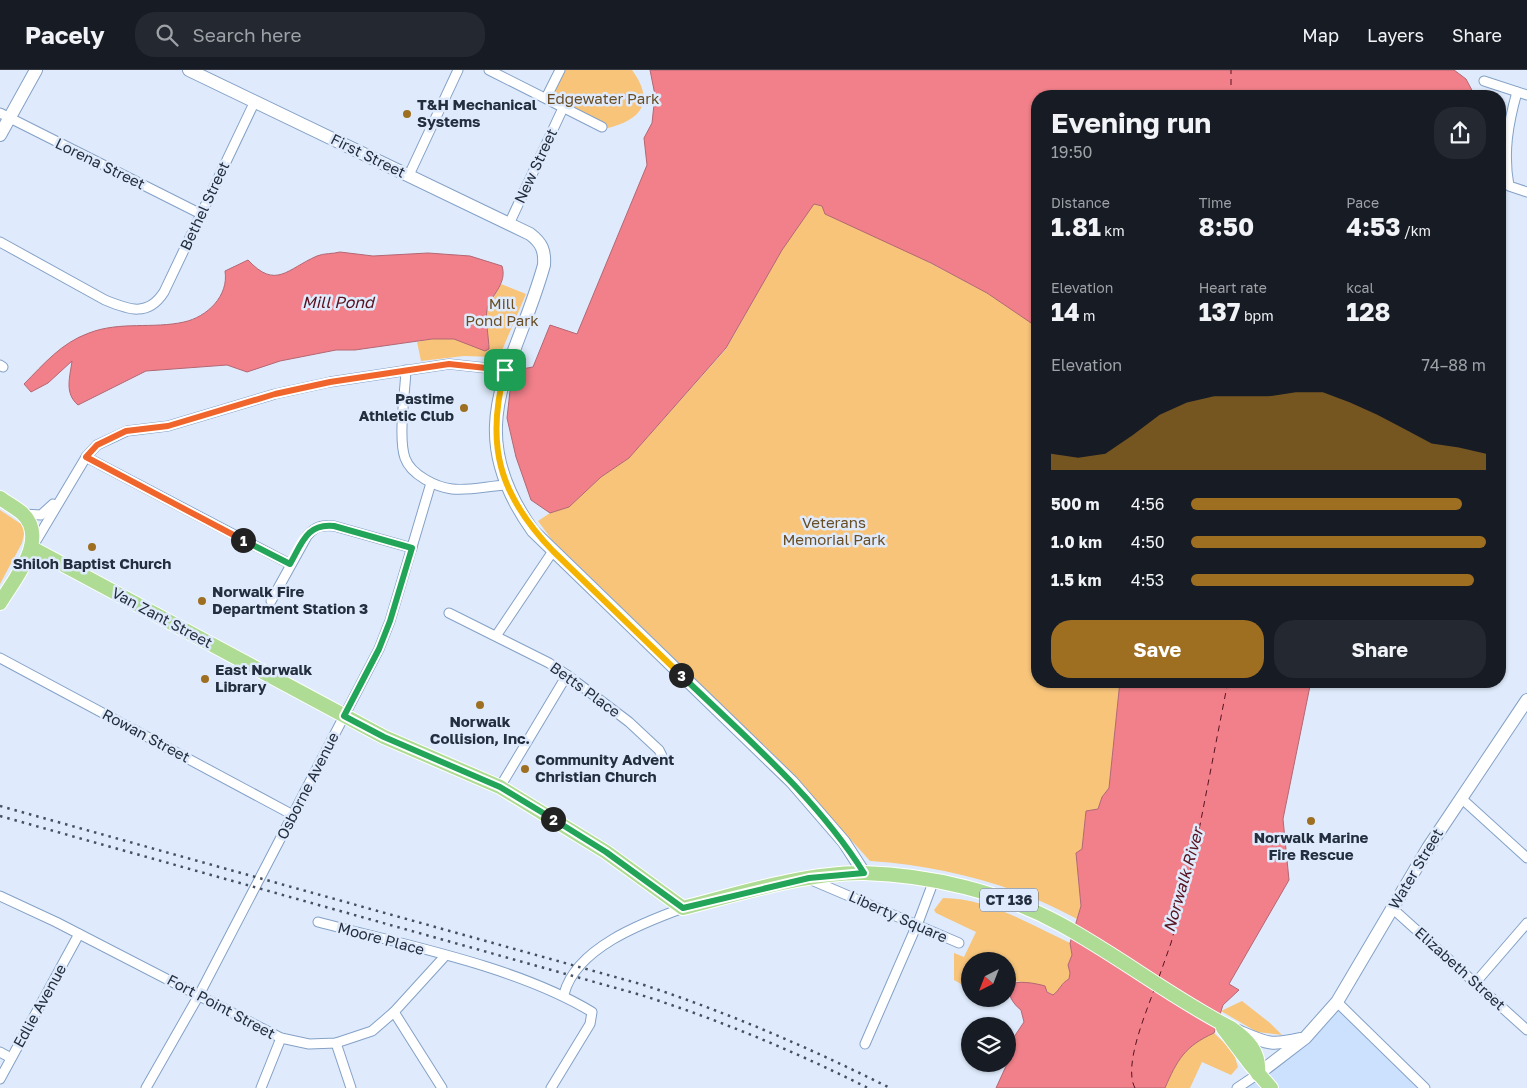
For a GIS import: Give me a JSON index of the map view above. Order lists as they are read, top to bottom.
{
  "streets": {
    "main road": ["Van Zant Street", "CT 136", "Liberty Square"],
    "street": [
      "First Street",
      "Lorena Street",
      "New Street",
      "Bethel Street",
      "Betts Place",
      "Rowan Street",
      "Osborne Avenue",
      "Water Street",
      "Moore Place",
      "Elizabeth Street",
      "Edlie Avenue",
      "Fort Point Street"
    ]
  },
  "crossings": [
    ["First Street", "New Street"],
    ["First Street", "Bethel Street"],
    ["Lorena Street", "Bethel Street"],
    ["Van Zant Street", "Osborne Avenue"],
    ["Van Zant Street", "CT 136"],
    ["Rowan Street", "Osborne Avenue"],
    ["Osborne Avenue", "Fort Point Street"],
    ["Water Street", "CT 136"],
    ["Water Street", "Elizabeth Street"],
    ["CT 136", "Liberty Square"],
    ["Moore Place", "Fort Point Street"],
    ["Edlie Avenue", "Fort Point Street"]
  ],
  "water": ["Mill Pond", "Norwalk River"],
  "parks": ["Edgewater Park", "Mill Pond Park", "Veterans Memorial Park"],
  "places": [
    "T&H Mechanical Systems",
    "Pastime Athletic Club",
    "Shiloh Baptist Church",
    "Norwalk Fire Department Station 3",
    "East Norwalk Library",
    "Norwalk Collision, Inc.",
    "Community Advent Christian Church",
    "Norwalk Marine Fire Rescue"
  ],
  "north": "bottom left",
  "page": {
    "header": "Pacely",
    "search": "Search here",
    "nav": ["Map", "Layers", "Share"],
    "heading": ["Evening run", "19:50"],
    "stats": [
      ["Distance", "1.81 km"],
      ["Time", "8:50"],
      ["Pace", "4:53 /km"],
      ["Elevation", "14 m"],
      ["Heart rate", "137 bpm"],
      ["kcal", "128"]
    ],
    "chart": ["Elevation", "74–88 m"],
    "list": [
      {
        "name": "500 m",
        "note": "4:56"
      },
      {
        "name": "1.0 km",
        "note": "4:50"
      },
      {
        "name": "1.5 km",
        "note": "4:53"
      }
    ],
    "pins": ["1", "3", "2"],
    "buttons": ["Save", "Share"]
  }
}
